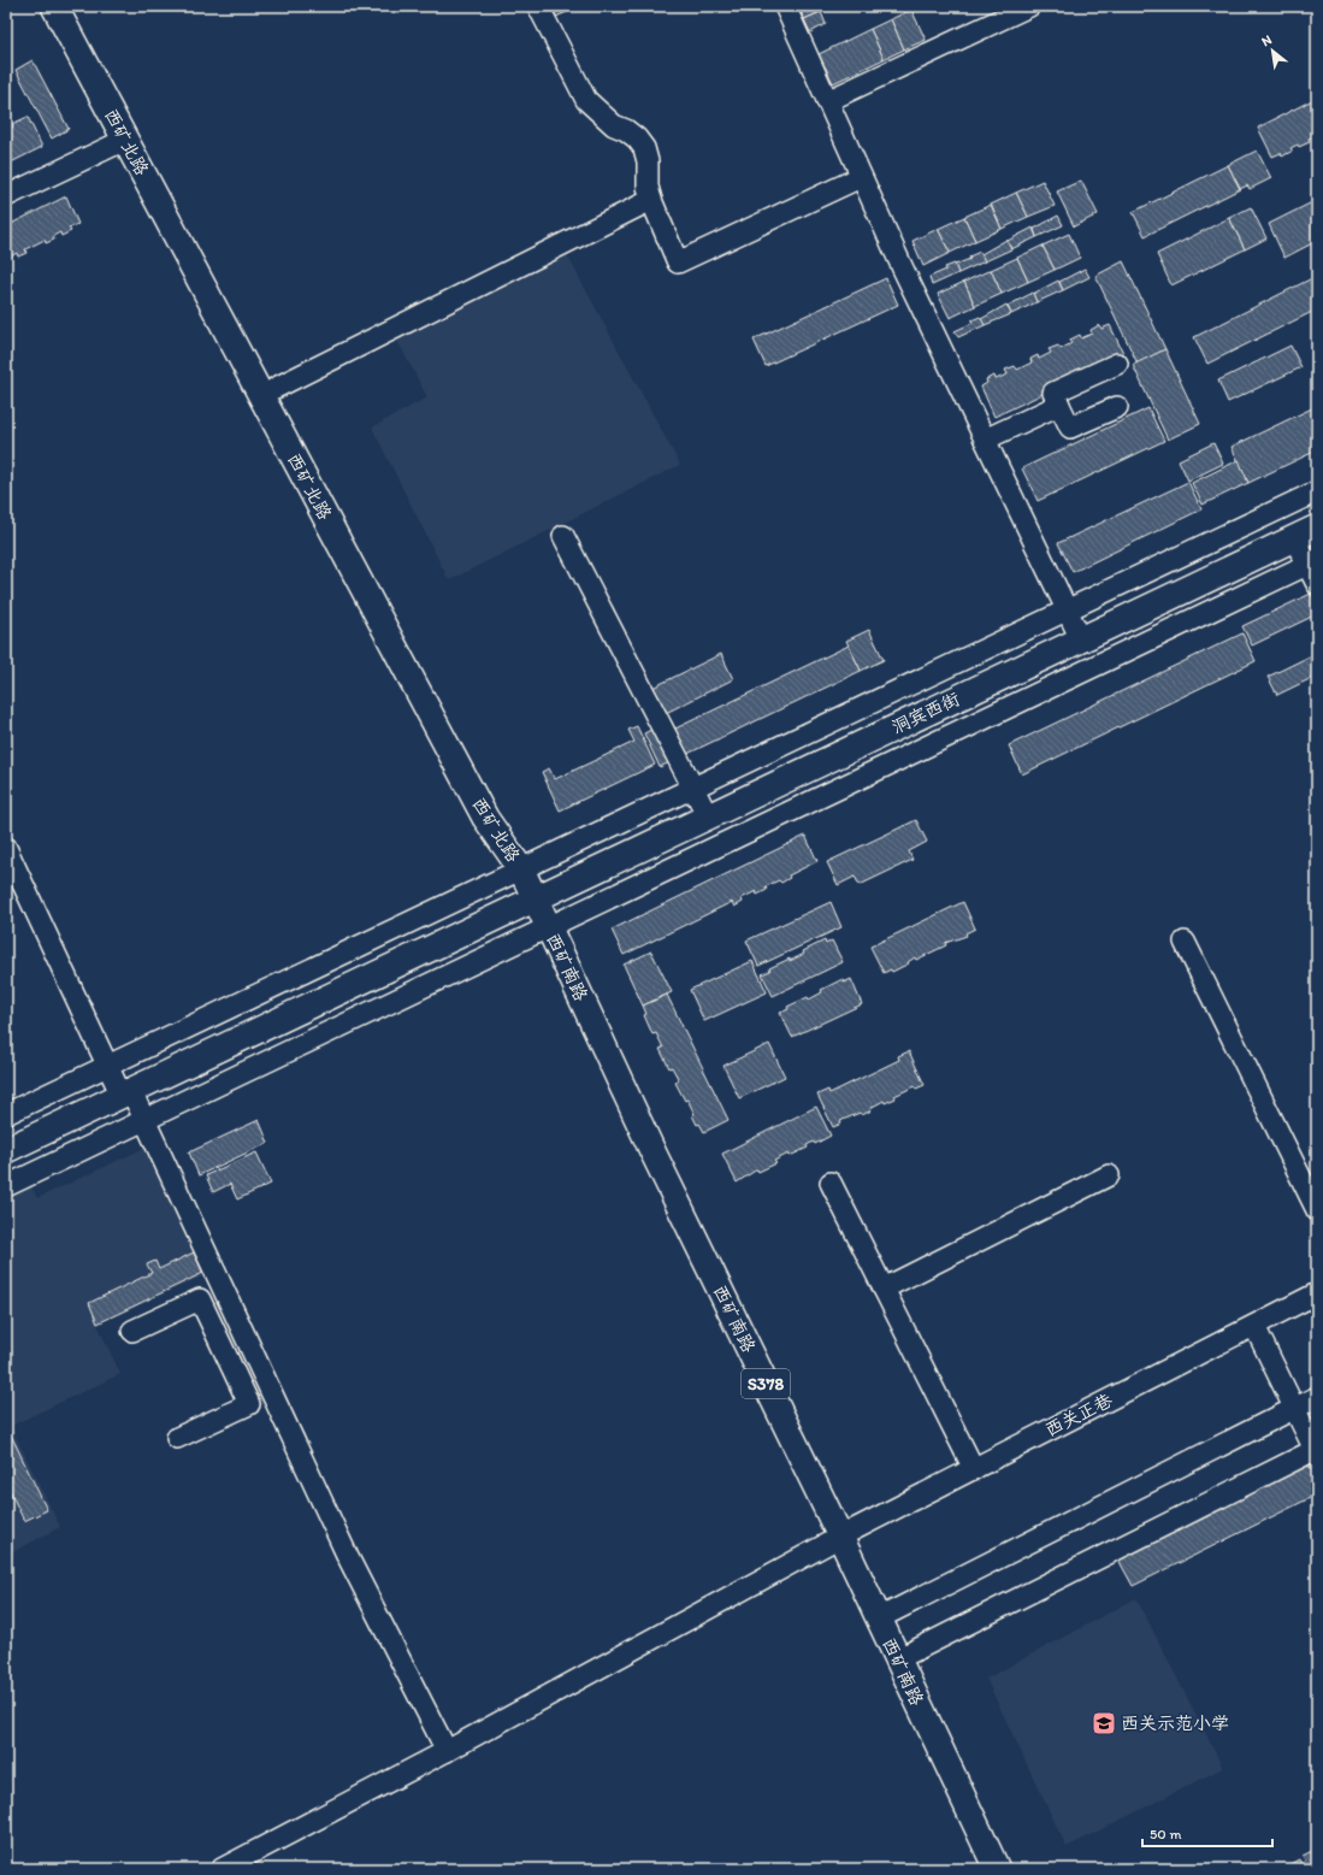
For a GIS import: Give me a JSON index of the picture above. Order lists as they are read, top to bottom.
{
  "streets": {
    "main road": [
      "西矿北路",
      "洞宾西街",
      "西矿南路",
      "S378"
    ],
    "street": ["西关正巷"]
  },
  "crossings": [
    ["西矿北路", "西矿南路"],
    ["洞宾西街", "西矿南路"],
    ["西矿南路", "西关正巷"]
  ],
  "places": {
    "school or university": ["西关示范小学"]
  },
  "scale_bar": "50 m",
  "north": "top left"
}
